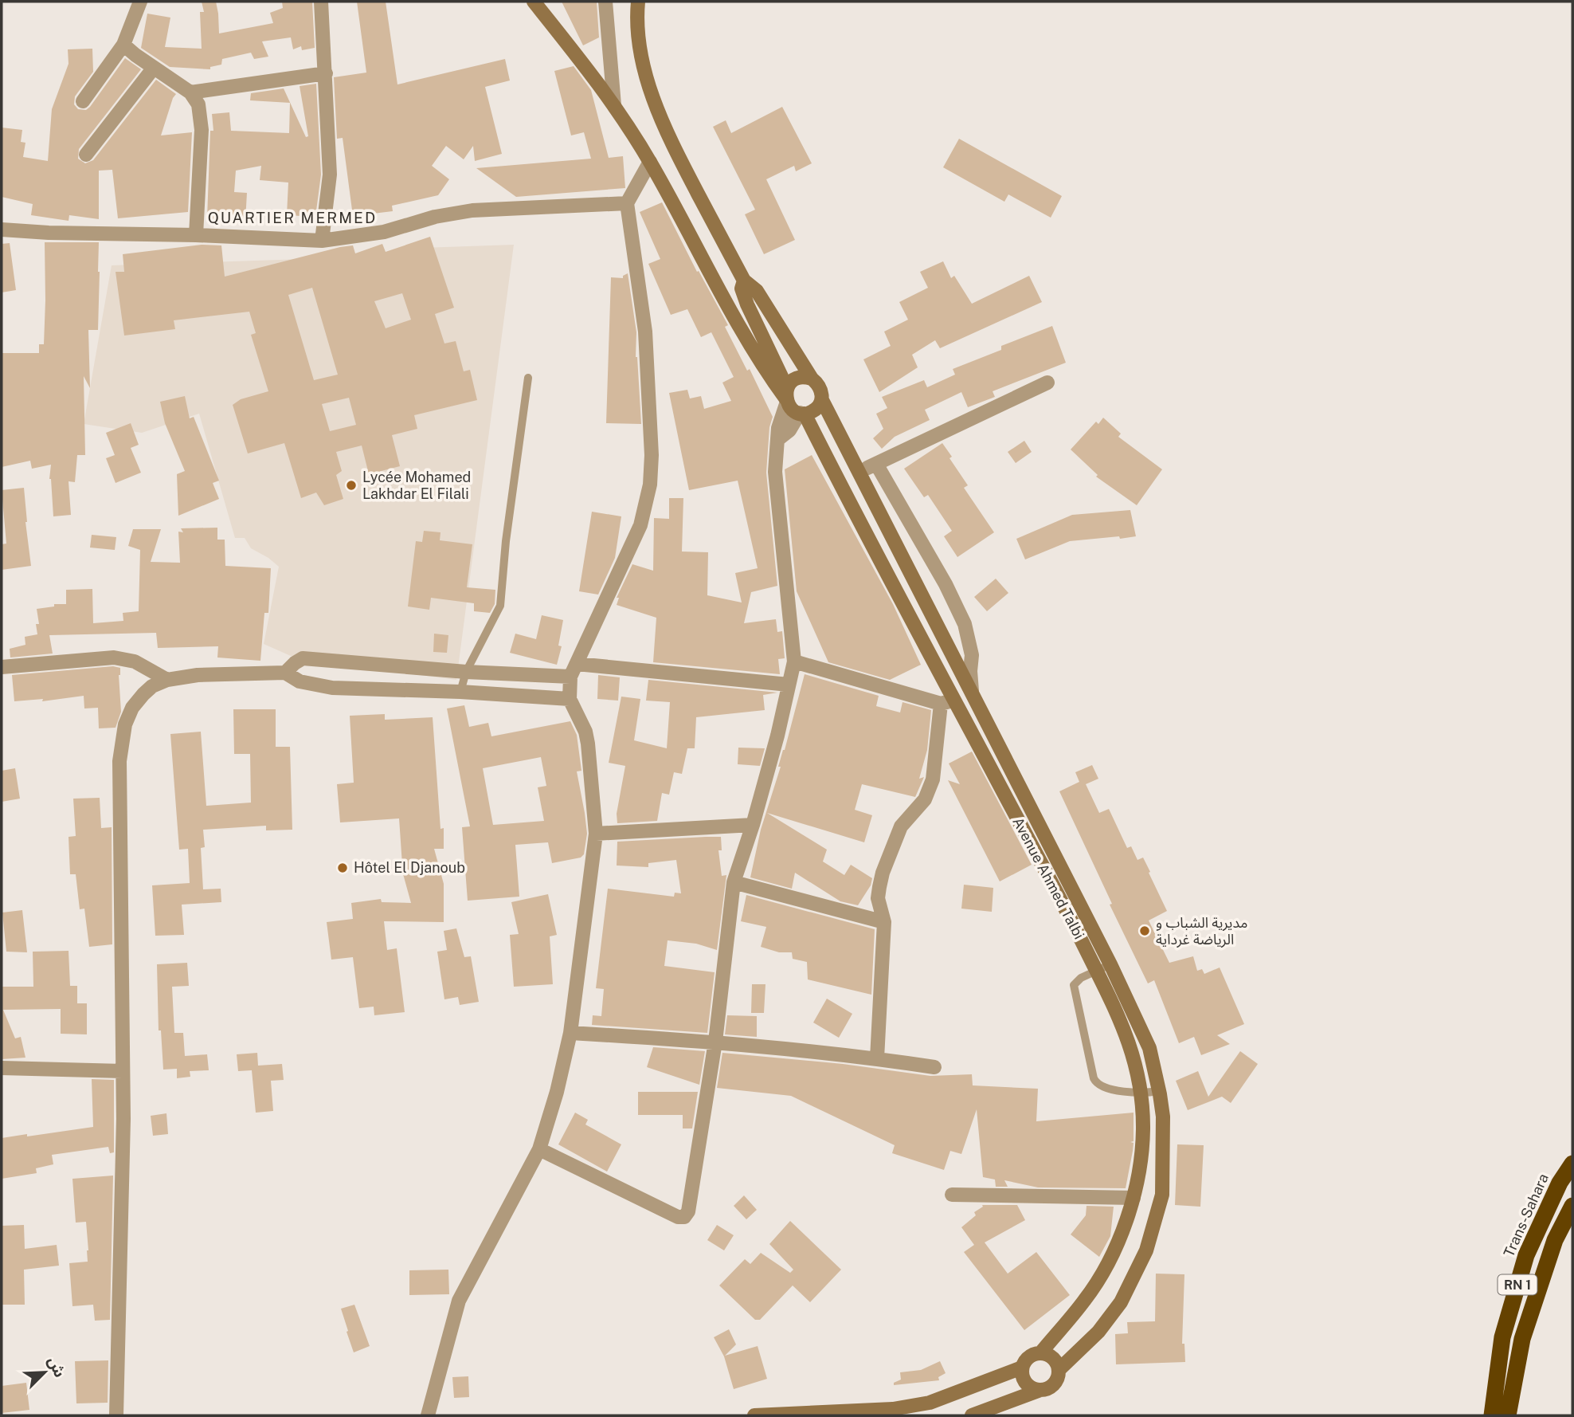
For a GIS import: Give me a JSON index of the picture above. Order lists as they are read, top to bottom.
{
  "streets": {
    "highway": ["Trans-Sahara", "RN 1"],
    "main road": ["Avenue Ahmed Talbi"]
  },
  "districts": ["QUARTIER MERMED"],
  "places": ["Lycée Mohamed Lakhdar El Filali", "Hôtel El Djanoub", "مديرية الشباب و الرياضة غرداية"],
  "north": "top right"
}
